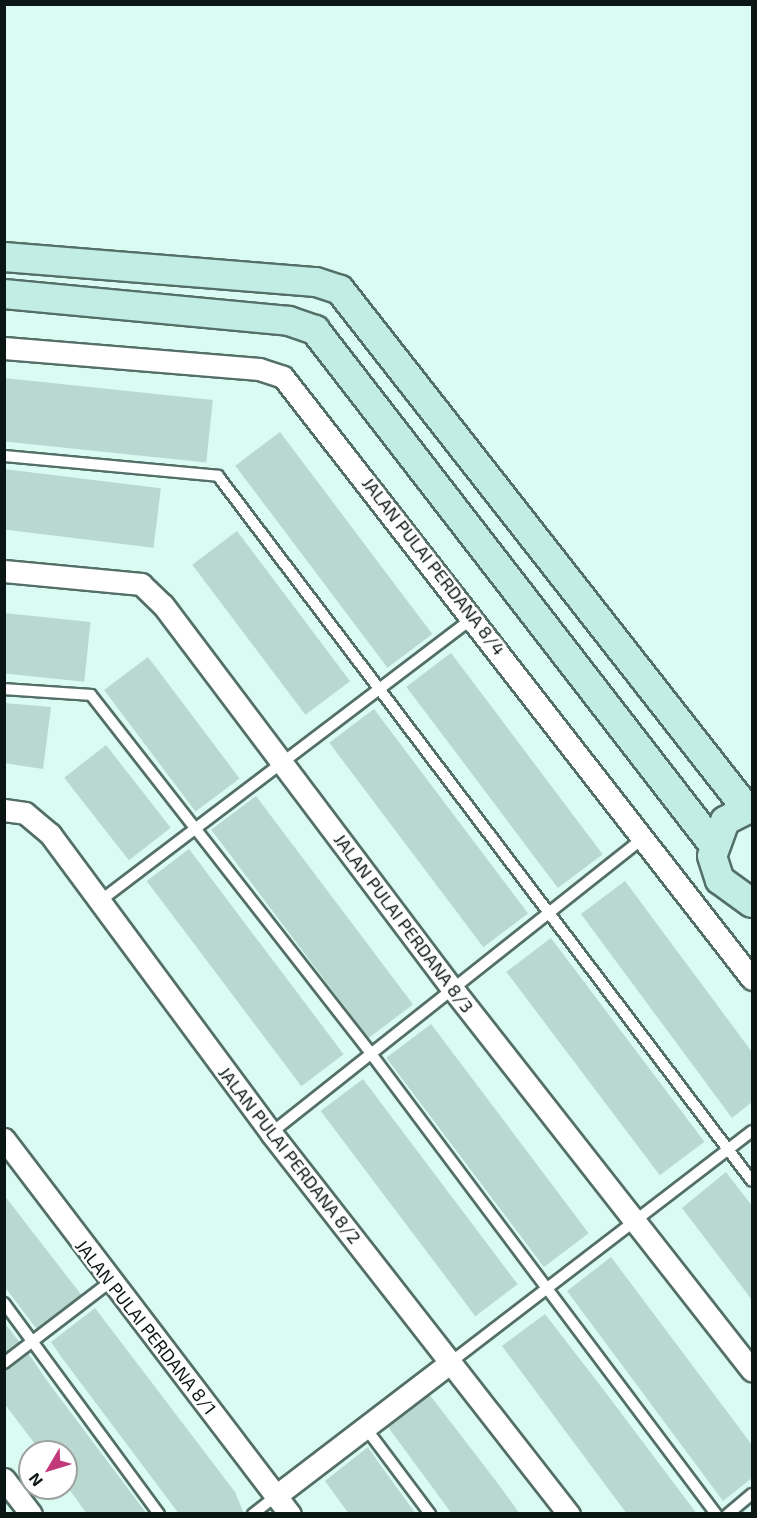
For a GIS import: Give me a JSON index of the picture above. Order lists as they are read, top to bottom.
{
  "streets": {
    "street": [
      "JALAN PULAI PERDANA 8/4",
      "JALAN PULAI PERDANA 8/3",
      "JALAN PULAI PERDANA 8/2",
      "JALAN PULAI PERDANA 8/1"
    ]
  },
  "north": "bottom left"
}
